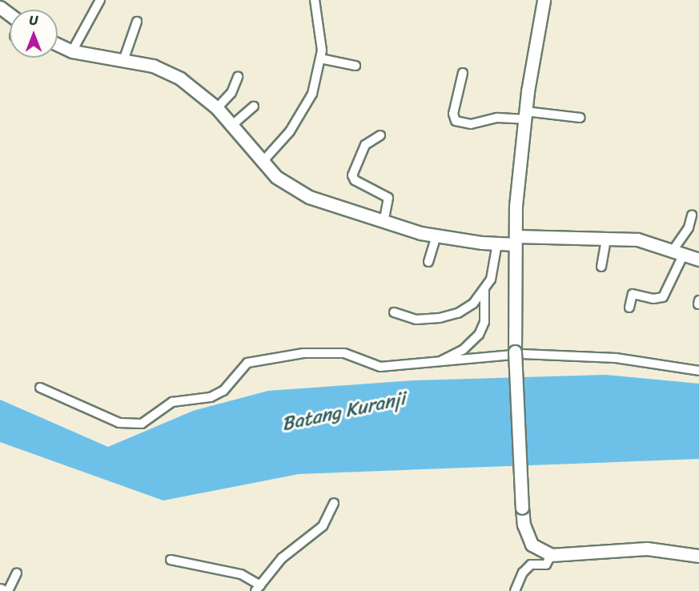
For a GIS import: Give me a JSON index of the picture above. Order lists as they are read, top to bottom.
{
  "water": ["Batang Kuranji"],
  "north": "top"
}
